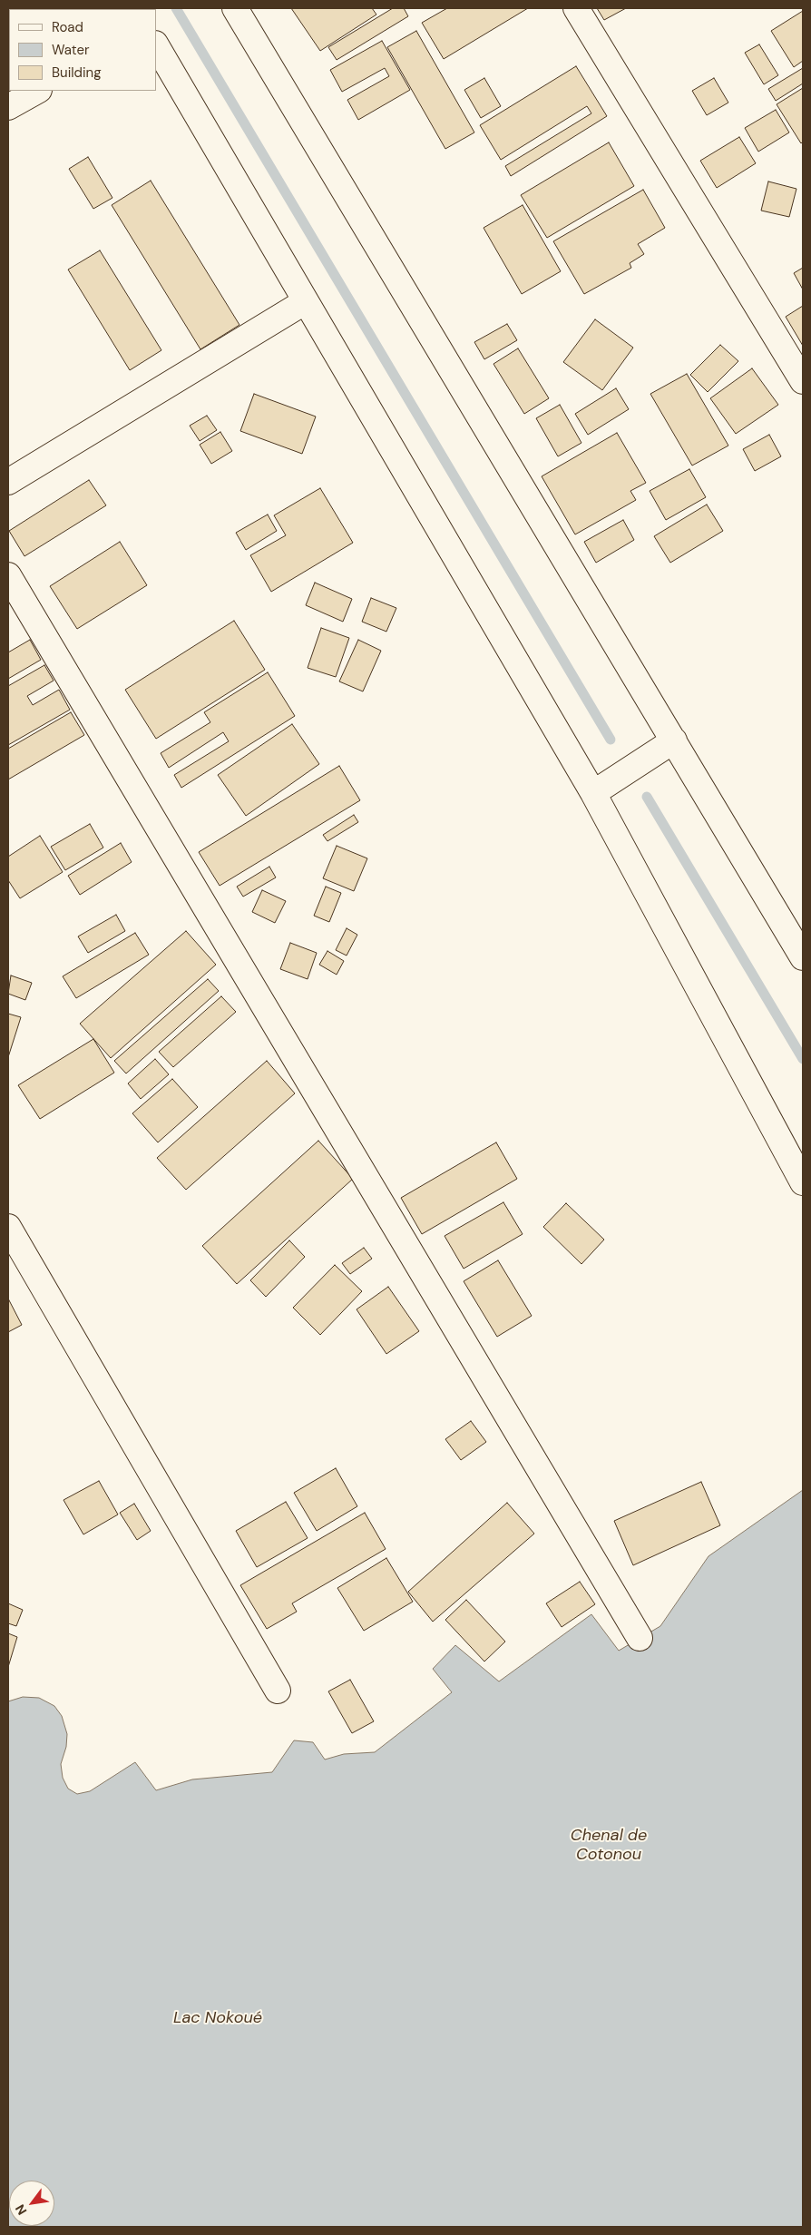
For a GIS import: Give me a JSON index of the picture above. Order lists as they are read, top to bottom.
{
  "water": ["Chenal de Cotonou", "Lac Nokoué"],
  "legend": ["Road", "Water", "Building"],
  "north": "bottom left"
}
